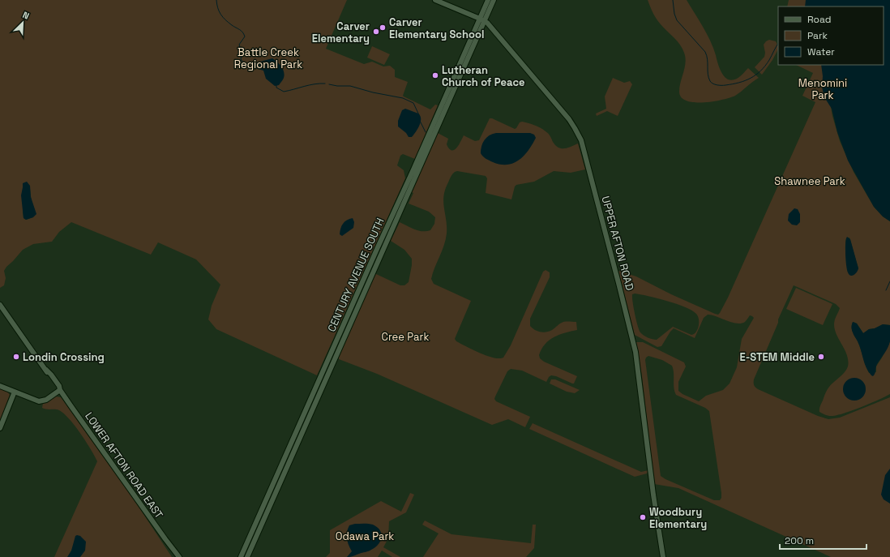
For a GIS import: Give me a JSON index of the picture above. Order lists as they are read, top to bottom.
{
  "streets": {
    "main road": ["UPPER AFTON ROAD", "CENTURY AVENUE SOUTH", "LOWER AFTON ROAD EAST"]
  },
  "crossings": [
    ["UPPER AFTON ROAD", "CENTURY AVENUE SOUTH"]
  ],
  "parks": [
    "Battle Creek Regional Park",
    "Menomini Park",
    "Shawnee Park",
    "Cree Park",
    "Odawa Park"
  ],
  "places": [
    "Carver Elementary School",
    "Carver Elementary",
    "Lutheran Church of Peace",
    "Londin Crossing",
    "E-STEM Middle",
    "Woodbury Elementary"
  ],
  "legend": ["Road", "Park", "Water"],
  "scale_bar": "200 m",
  "north": "top right"
}
